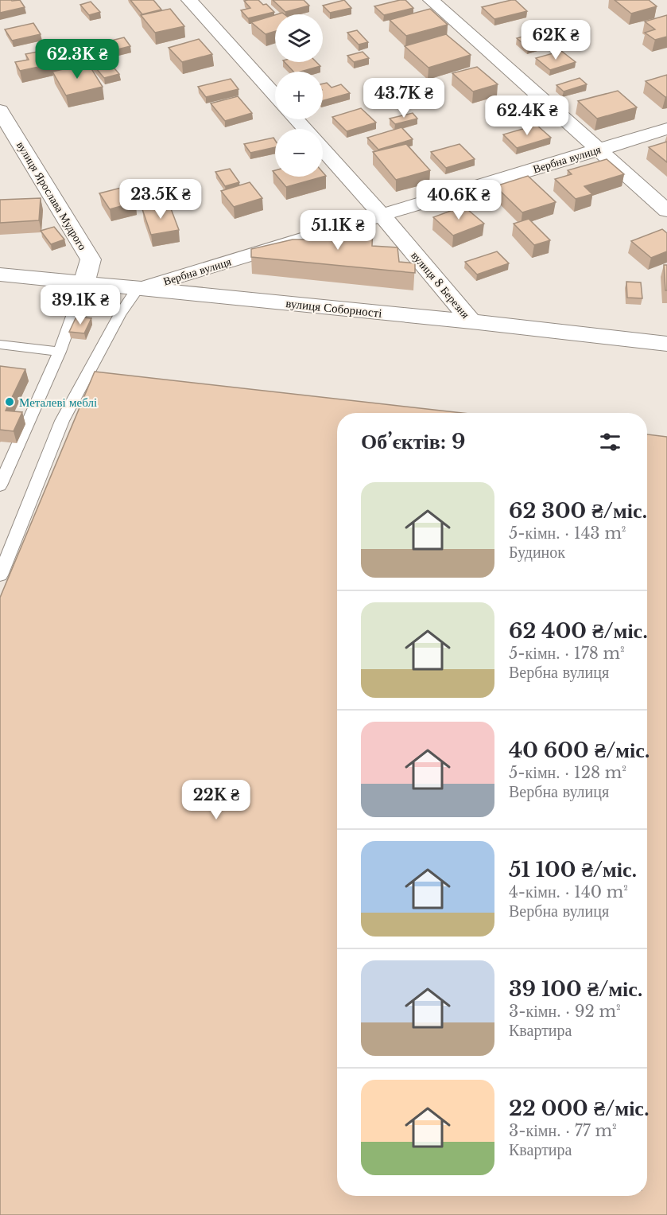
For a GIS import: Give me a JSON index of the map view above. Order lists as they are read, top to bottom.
{
  "streets": {
    "street": [
      "Вербна вулиця",
      "вулиця Ярослава Мудрого",
      "вулиця 8 Березня",
      "вулиця Соборності"
    ]
  },
  "crossings": [
    ["Вербна вулиця", "вулиця 8 Березня"],
    ["Вербна вулиця", "вулиця Соборності"],
    ["вулиця Ярослава Мудрого", "вулиця Соборності"],
    ["вулиця 8 Березня", "вулиця Соборності"]
  ],
  "places": ["Металеві меблі"],
  "page": {
    "map_buttons": ["+", "−"],
    "price": [
      "62K ₴",
      "62.3K ₴",
      "43.7K ₴",
      "62.4K ₴",
      "23.5K ₴",
      "40.6K ₴",
      "51.1K ₴",
      "39.1K ₴",
      "22K ₴"
    ],
    "heading": "Об’єктів: 9",
    "list": [
      {
        "name": "62 300 ₴/міс.",
        "note": "5-кімн. · 143 m² · Будинок"
      },
      {
        "name": "62 400 ₴/міс.",
        "note": "5-кімн. · 178 m² · Вербна вулиця"
      },
      {
        "name": "40 600 ₴/міс.",
        "note": "5-кімн. · 128 m² · Вербна вулиця"
      },
      {
        "name": "51 100 ₴/міс.",
        "note": "4-кімн. · 140 m² · Вербна вулиця"
      },
      {
        "name": "39 100 ₴/міс.",
        "note": "3-кімн. · 92 m² · Квартира"
      },
      {
        "name": "22 000 ₴/міс.",
        "note": "3-кімн. · 77 m² · Квартира"
      }
    ]
  }
}
